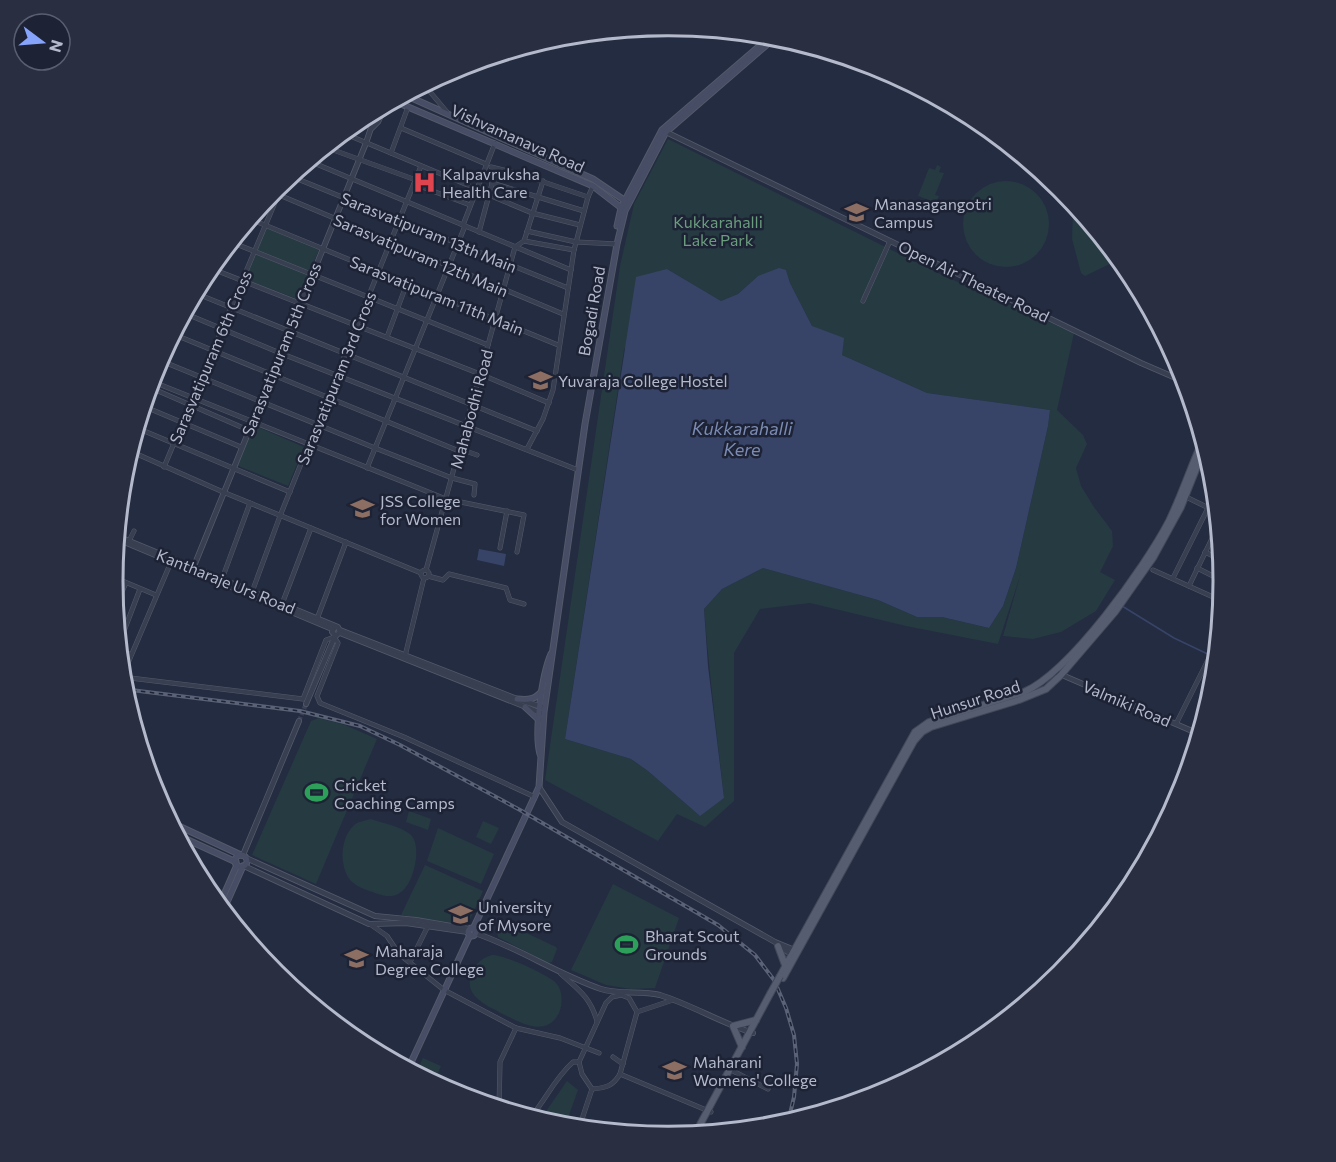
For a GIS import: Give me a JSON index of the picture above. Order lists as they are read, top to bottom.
{
  "streets": {
    "main road": ["Vishvamanava Road", "Bogadi Road", "Hunsur Road"],
    "street": [
      "Sarasvatipuram 13th Main",
      "Sarasvatipuram 12th Main",
      "Open Air Theater Road",
      "Sarasvatipuram 11th Main",
      "Sarasvatipuram 5th Cross",
      "Sarasvatipuram 6th Cross",
      "Sarasvatipuram 3rd Cross",
      "Mahabodhi Road",
      "Kantharaje Urs Road",
      "Valmiki Road"
    ]
  },
  "crossings": [
    ["Vishvamanava Road", "Bogadi Road"],
    ["Sarasvatipuram 13th Main", "Sarasvatipuram 5th Cross"],
    ["Sarasvatipuram 13th Main", "Sarasvatipuram 3rd Cross"],
    ["Sarasvatipuram 13th Main", "Mahabodhi Road"],
    ["Sarasvatipuram 12th Main", "Sarasvatipuram 5th Cross"],
    ["Sarasvatipuram 12th Main", "Sarasvatipuram 3rd Cross"],
    ["Sarasvatipuram 12th Main", "Mahabodhi Road"],
    ["Open Air Theater Road", "Bogadi Road"],
    ["Sarasvatipuram 11th Main", "Sarasvatipuram 5th Cross"],
    ["Sarasvatipuram 11th Main", "Sarasvatipuram 6th Cross"],
    ["Sarasvatipuram 11th Main", "Sarasvatipuram 3rd Cross"],
    ["Sarasvatipuram 11th Main", "Mahabodhi Road"],
    ["Bogadi Road", "Kantharaje Urs Road"],
    ["Sarasvatipuram 5th Cross", "Kantharaje Urs Road"],
    ["Sarasvatipuram 3rd Cross", "Kantharaje Urs Road"],
    ["Hunsur Road", "Valmiki Road"]
  ],
  "water": ["Kukkarahalli Kere"],
  "parks": ["Kukkarahalli Lake Park"],
  "places": {
    "hospital": ["Kalpavruksha Health Care"],
    "school or university": [
      "Manasagangotri Campus",
      "Yuvaraja College Hostel",
      "JSS College for Women",
      "University of Mysore",
      "Maharaja Degree College",
      "Maharani Womens' College"
    ],
    "sports": ["Cricket Coaching Camps", "Bharat Scout Grounds"]
  },
  "north": "right"
}
